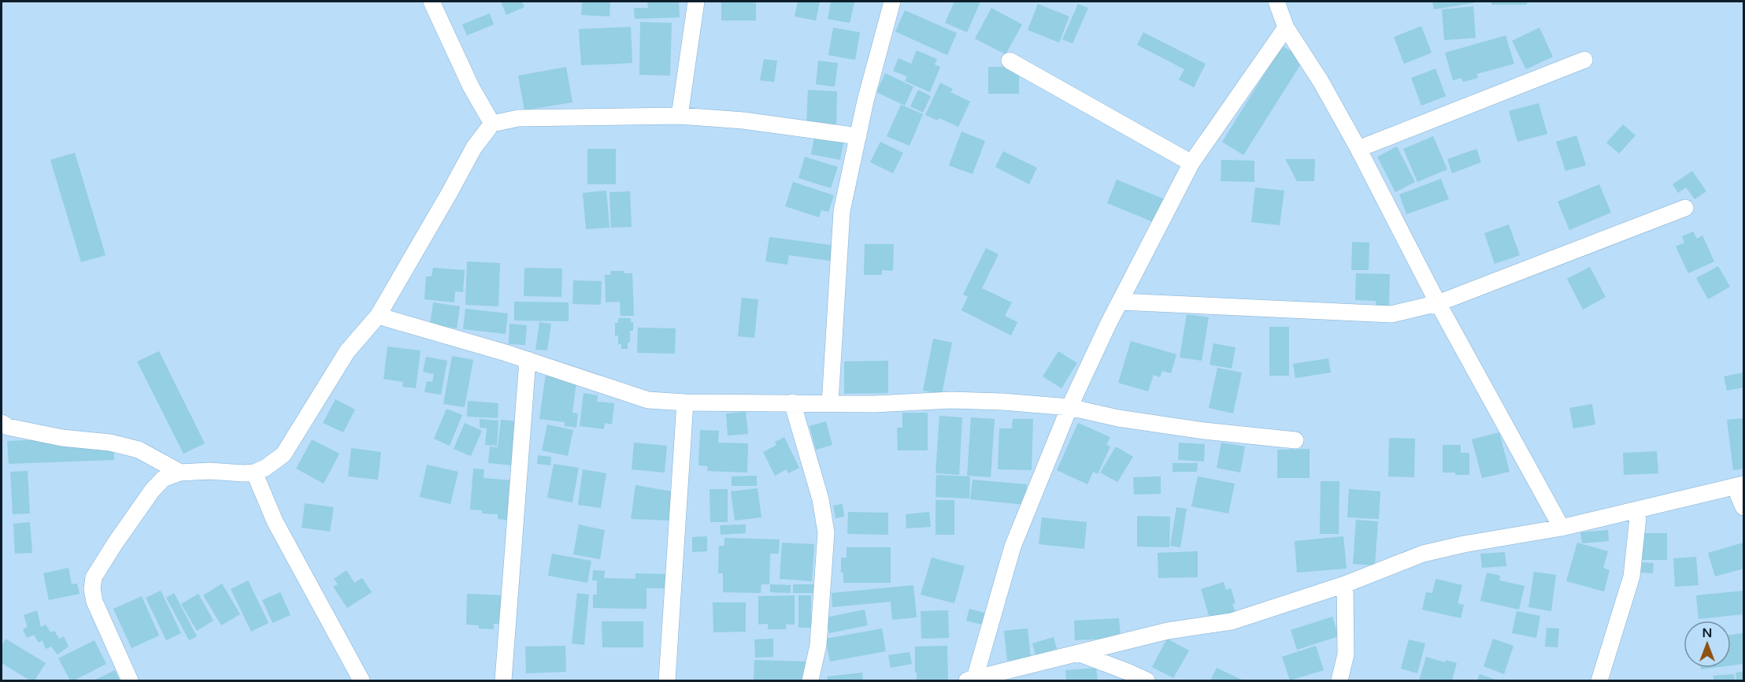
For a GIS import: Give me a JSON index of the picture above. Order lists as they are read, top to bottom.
{
  "north": "top"
}
